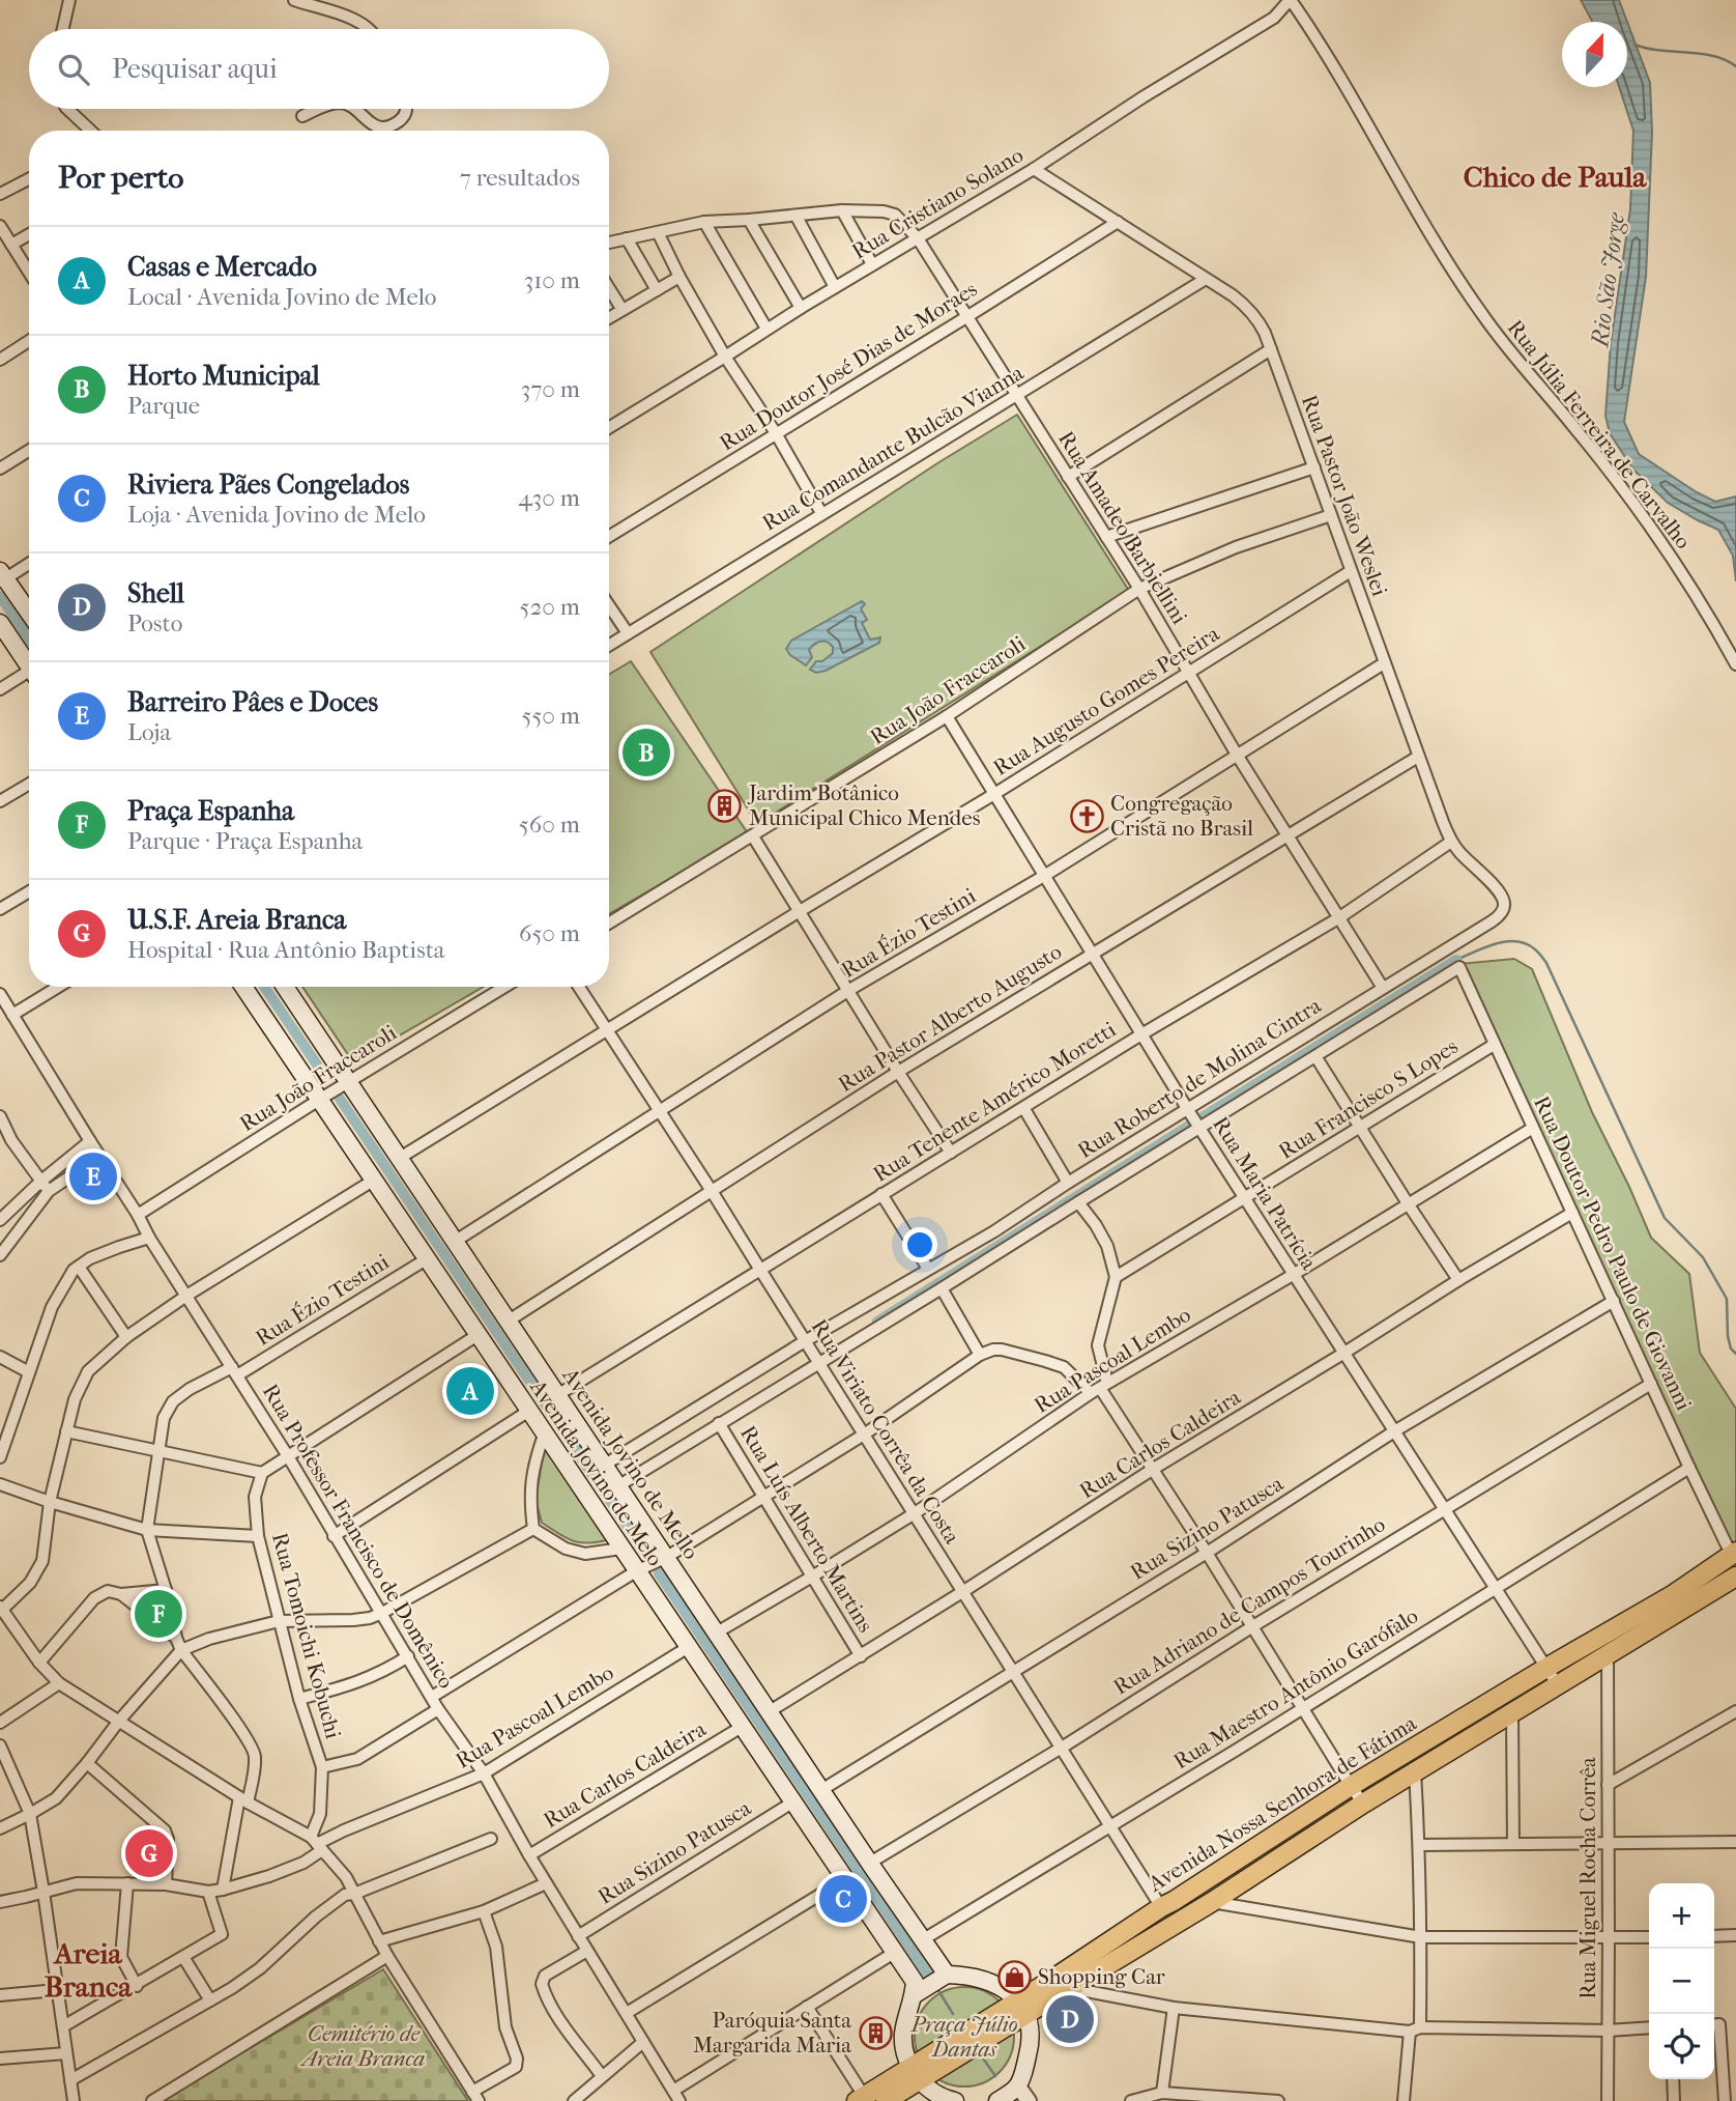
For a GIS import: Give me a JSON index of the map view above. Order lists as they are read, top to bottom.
{
  "streets": {
    "main road": ["Avenida Jovino de Mello", "Avenida Jovino de Melo", "Avenida Nossa Senhora de Fátima"],
    "street": [
      "Rua Cristiano Solano",
      "Rua Doutor José Dias de Moraes",
      "Rua Júlia Ferreira de Carvalho",
      "Rua Comandante Bulcão Vianna",
      "Rua Pastor João Weslei",
      "Rua Amadeo Barbiellini",
      "Rua João Fraccaroli",
      "Rua Augusto Gomes Pereira",
      "Rua Ézio Testini",
      "Rua Pastor Alberto Augusto",
      "Rua Roberto de Molina Cintra",
      "Rua Francisco S Lopes",
      "Rua Tenente Américo Moretti",
      "Rua Maria Patrícia",
      "Rua Doutor Pedro Paulo de Giovanni",
      "Rua Pascoal Lembo",
      "Rua Viriato Corrêa da Costa",
      "Rua Carlos Caldeira",
      "Rua Sizino Patusca",
      "Rua Luís Alberto Martins",
      "Rua Professor Francisco de Domênico",
      "Rua Adriano de Campos Tourinho",
      "Rua Tomoichi Kobuchi",
      "Rua Maestro Antônio Garófalo",
      "Rua Miguel Rocha Corrêa"
    ]
  },
  "crossings": [
    ["Rua Cristiano Solano", "Rua Júlia Ferreira de Carvalho"],
    ["Rua Cristiano Solano", "Rua Pastor João Weslei"],
    ["Rua Cristiano Solano", "Rua Amadeo Barbiellini"],
    ["Rua Doutor José Dias de Moraes", "Rua Pastor João Weslei"],
    ["Rua Doutor José Dias de Moraes", "Rua Amadeo Barbiellini"],
    ["Rua Comandante Bulcão Vianna", "Rua Pastor João Weslei"],
    ["Rua Comandante Bulcão Vianna", "Rua Amadeo Barbiellini"],
    ["Rua Pastor João Weslei", "Rua João Fraccaroli"],
    ["Rua Pastor João Weslei", "Rua Augusto Gomes Pereira"],
    ["Rua Pastor João Weslei", "Rua Ézio Testini"],
    ["Rua Pastor João Weslei", "Rua Pastor Alberto Augusto"],
    ["Rua Pastor João Weslei", "Rua Roberto de Molina Cintra"],
    ["Rua Pastor João Weslei", "Rua Tenente Américo Moretti"],
    ["Rua Amadeo Barbiellini", "Rua João Fraccaroli"],
    ["Rua Amadeo Barbiellini", "Rua Augusto Gomes Pereira"],
    ["Rua Amadeo Barbiellini", "Rua Ézio Testini"],
    ["Rua Amadeo Barbiellini", "Rua Pastor Alberto Augusto"],
    ["Rua Amadeo Barbiellini", "Rua Roberto de Molina Cintra"],
    ["Rua Amadeo Barbiellini", "Rua Tenente Américo Moretti"],
    ["Rua João Fraccaroli", "Rua Maria Patrícia"],
    ["Rua João Fraccaroli", "Avenida Jovino de Mello"],
    ["Rua João Fraccaroli", "Avenida Jovino de Melo"],
    ["Rua João Fraccaroli", "Rua Professor Francisco de Domênico"],
    ["Rua Augusto Gomes Pereira", "Rua Maria Patrícia"],
    ["Rua Augusto Gomes Pereira", "Rua Viriato Corrêa da Costa"],
    ["Rua Augusto Gomes Pereira", "Avenida Jovino de Mello"],
    ["Rua Ézio Testini", "Rua Maria Patrícia"],
    ["Rua Ézio Testini", "Rua Viriato Corrêa da Costa"],
    ["Rua Ézio Testini", "Avenida Jovino de Mello"],
    ["Rua Ézio Testini", "Avenida Jovino de Melo"],
    ["Rua Ézio Testini", "Rua Professor Francisco de Domênico"],
    ["Rua Pastor Alberto Augusto", "Rua Maria Patrícia"],
    ["Rua Pastor Alberto Augusto", "Rua Viriato Corrêa da Costa"],
    ["Rua Pastor Alberto Augusto", "Avenida Jovino de Mello"],
    ["Rua Roberto de Molina Cintra", "Rua Maria Patrícia"],
    ["Rua Roberto de Molina Cintra", "Rua Doutor Pedro Paulo de Giovanni"],
    ["Rua Roberto de Molina Cintra", "Rua Viriato Corrêa da Costa"],
    ["Rua Roberto de Molina Cintra", "Avenida Jovino de Mello"],
    ["Rua Roberto de Molina Cintra", "Rua Luís Alberto Martins"],
    ["Rua Francisco S Lopes", "Rua Maria Patrícia"],
    ["Rua Francisco S Lopes", "Rua Doutor Pedro Paulo de Giovanni"],
    ["Rua Tenente Américo Moretti", "Rua Maria Patrícia"],
    ["Rua Tenente Américo Moretti", "Rua Viriato Corrêa da Costa"],
    ["Rua Tenente Américo Moretti", "Avenida Jovino de Mello"],
    ["Rua Maria Patrícia", "Rua Pascoal Lembo"],
    ["Rua Maria Patrícia", "Rua Carlos Caldeira"],
    ["Rua Maria Patrícia", "Rua Sizino Patusca"],
    ["Rua Maria Patrícia", "Rua Adriano de Campos Tourinho"],
    ["Rua Maria Patrícia", "Rua Maestro Antônio Garófalo"],
    ["Rua Maria Patrícia", "Avenida Nossa Senhora de Fátima"],
    ["Rua Doutor Pedro Paulo de Giovanni", "Rua Pascoal Lembo"],
    ["Rua Doutor Pedro Paulo de Giovanni", "Rua Carlos Caldeira"],
    ["Rua Doutor Pedro Paulo de Giovanni", "Rua Sizino Patusca"],
    ["Rua Doutor Pedro Paulo de Giovanni", "Rua Adriano de Campos Tourinho"],
    ["Rua Doutor Pedro Paulo de Giovanni", "Rua Maestro Antônio Garófalo"],
    ["Rua Doutor Pedro Paulo de Giovanni", "Avenida Nossa Senhora de Fátima"],
    ["Rua Pascoal Lembo", "Rua Viriato Corrêa da Costa"],
    ["Rua Pascoal Lembo", "Avenida Jovino de Mello"],
    ["Rua Pascoal Lembo", "Avenida Jovino de Melo"],
    ["Rua Pascoal Lembo", "Rua Luís Alberto Martins"],
    ["Rua Pascoal Lembo", "Rua Professor Francisco de Domênico"],
    ["Rua Pascoal Lembo", "Rua Tomoichi Kobuchi"],
    ["Rua Viriato Corrêa da Costa", "Rua Carlos Caldeira"],
    ["Rua Viriato Corrêa da Costa", "Rua Sizino Patusca"],
    ["Rua Viriato Corrêa da Costa", "Rua Adriano de Campos Tourinho"],
    ["Rua Viriato Corrêa da Costa", "Rua Maestro Antônio Garófalo"],
    ["Rua Viriato Corrêa da Costa", "Avenida Nossa Senhora de Fátima"],
    ["Rua Carlos Caldeira", "Avenida Jovino de Mello"],
    ["Rua Carlos Caldeira", "Avenida Jovino de Melo"],
    ["Rua Carlos Caldeira", "Rua Luís Alberto Martins"],
    ["Rua Carlos Caldeira", "Rua Professor Francisco de Domênico"],
    ["Avenida Jovino de Mello", "Rua Sizino Patusca"],
    ["Avenida Jovino de Mello", "Rua Adriano de Campos Tourinho"],
    ["Avenida Jovino de Mello", "Rua Maestro Antônio Garófalo"],
    ["Avenida Jovino de Melo", "Rua Sizino Patusca"],
    ["Rua Sizino Patusca", "Rua Professor Francisco de Domênico"],
    ["Avenida Nossa Senhora de Fátima", "Rua Miguel Rocha Corrêa"]
  ],
  "districts": ["Chico de Paula", "Areia Branca"],
  "water": ["Rio São Jorge"],
  "parks": ["Praça Júlio Dantas", "Cemitério de Areia Branca"],
  "places": {
    "building": ["Jardim Botânico Municipal Chico Mendes", "Paróquia Santa Margarida Maria"],
    "church": ["Congregação Cristã no Brasil"],
    "shop": ["Shopping Car"]
  },
  "north": "top",
  "page": {
    "search": "Pesquisar aqui",
    "heading": ["Por perto", "7 resultados"],
    "list": [
      {
        "mark": "A",
        "name": "Casas e Mercado",
        "note": "Local · Avenida Jovino de Melo",
        "value": "310 m"
      },
      {
        "mark": "B",
        "name": "Horto Municipal",
        "note": "Parque",
        "value": "370 m"
      },
      {
        "mark": "C",
        "name": "Riviera Pães Congelados",
        "note": "Loja · Avenida Jovino de Melo",
        "value": "430 m"
      },
      {
        "mark": "D",
        "name": "Shell",
        "note": "Posto",
        "value": "520 m"
      },
      {
        "mark": "E",
        "name": "Barreiro Pâes e Doces",
        "note": "Loja",
        "value": "550 m"
      },
      {
        "mark": "F",
        "name": "Praça Espanha",
        "note": "Parque · Praça Espanha",
        "value": "560 m"
      },
      {
        "mark": "G",
        "name": "U.S.F. Areia Branca",
        "note": "Hospital · Rua Antônio Baptista",
        "value": "650 m"
      }
    ],
    "pins": [
      "B",
      "E",
      "A",
      "F",
      "G",
      "C",
      "D"
    ],
    "map_buttons": ["+", "−"]
  }
}
